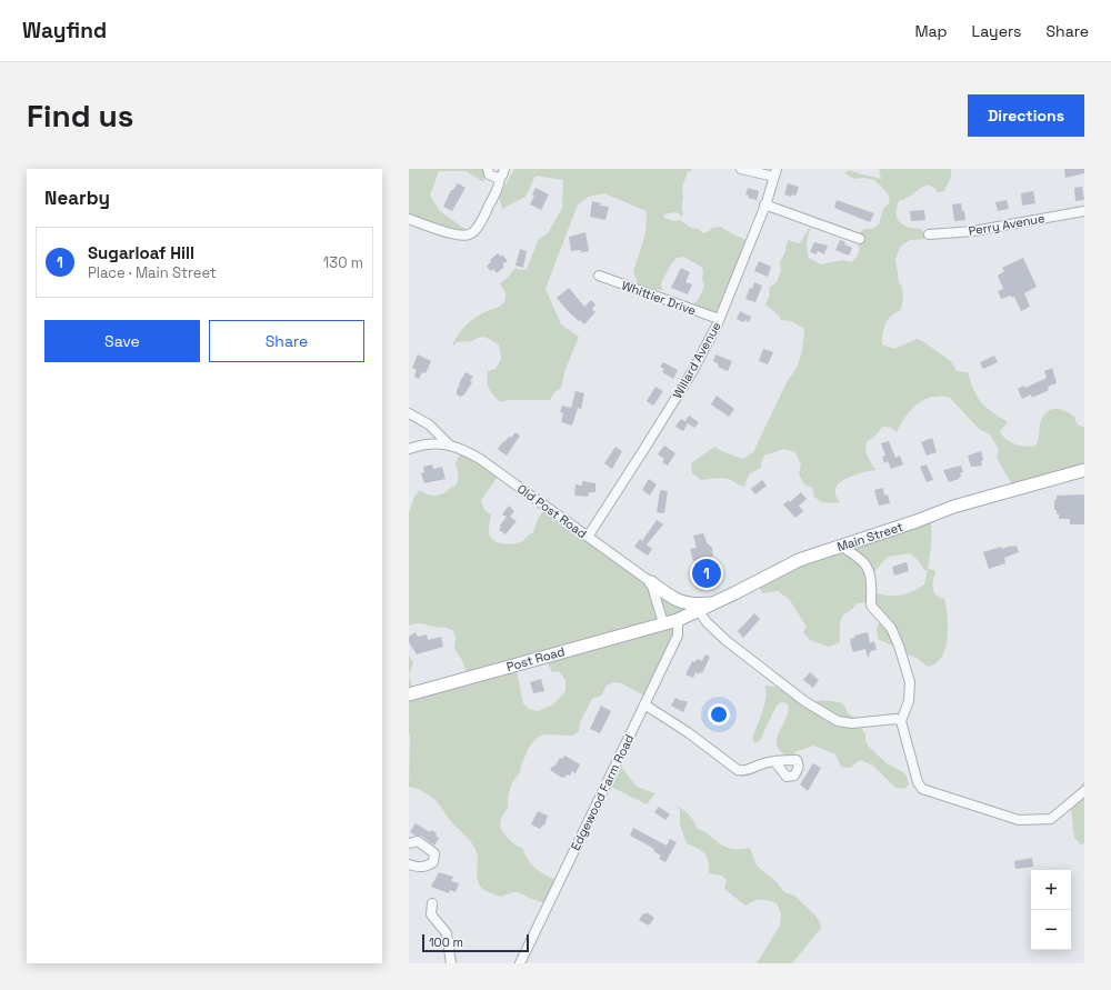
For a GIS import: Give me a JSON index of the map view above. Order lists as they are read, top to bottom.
{
  "streets": {
    "main road": ["Main Street", "Post Road"],
    "street": [
      "Perry Avenue",
      "Whittier Drive",
      "Willard Avenue",
      "Old Post Road",
      "Edgewood Farm Road"
    ]
  },
  "crossings": [
    ["Whittier Drive", "Willard Avenue"],
    ["Willard Avenue", "Old Post Road"],
    ["Main Street", "Post Road"],
    ["Main Street", "Edgewood Farm Road"]
  ],
  "scale_bar": "100 m",
  "page": {
    "header": "Wayfind",
    "nav": ["Map", "Layers", "Share"],
    "buttons": [
      "Directions",
      ["Save", "Share"]
    ],
    "title": "Find us",
    "heading": "Nearby",
    "list": [
      {
        "mark": "1",
        "name": "Sugarloaf Hill",
        "note": "Place · Main Street",
        "value": "130 m"
      }
    ],
    "pins": "1",
    "map_buttons": ["+", "−"],
    "scale": "100 m"
  }
}
